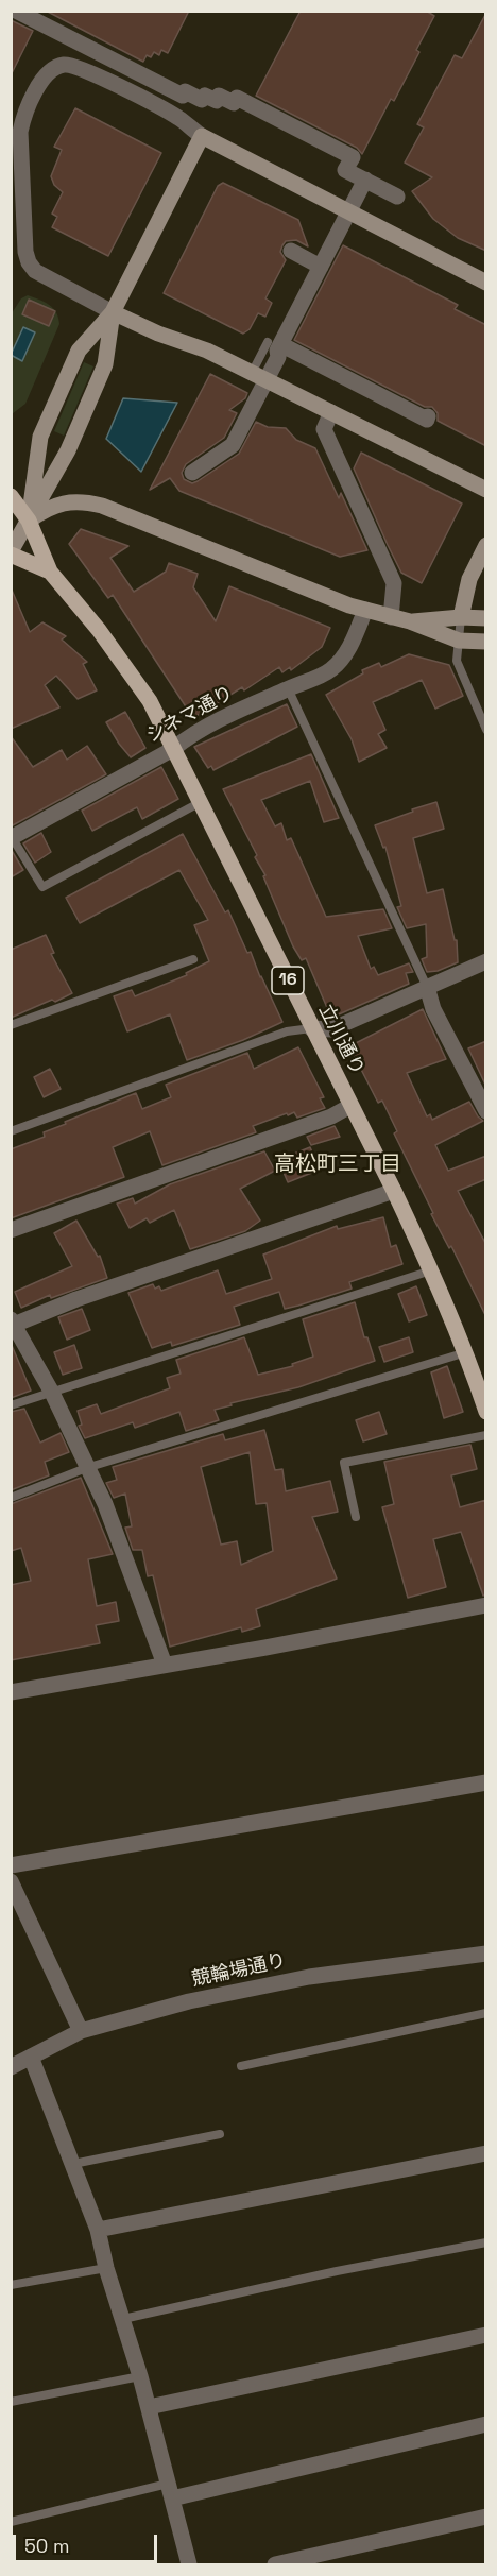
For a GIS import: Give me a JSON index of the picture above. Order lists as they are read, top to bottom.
{
  "streets": {
    "main road": ["16", "立川通り"],
    "street": ["シネマ通り", "競輪場通り"]
  },
  "crossings": [
    ["シネマ通り", "立川通り"],
    ["16", "立川通り"]
  ],
  "districts": ["高松町三丁目"],
  "scale_bar": "50 m"
}
